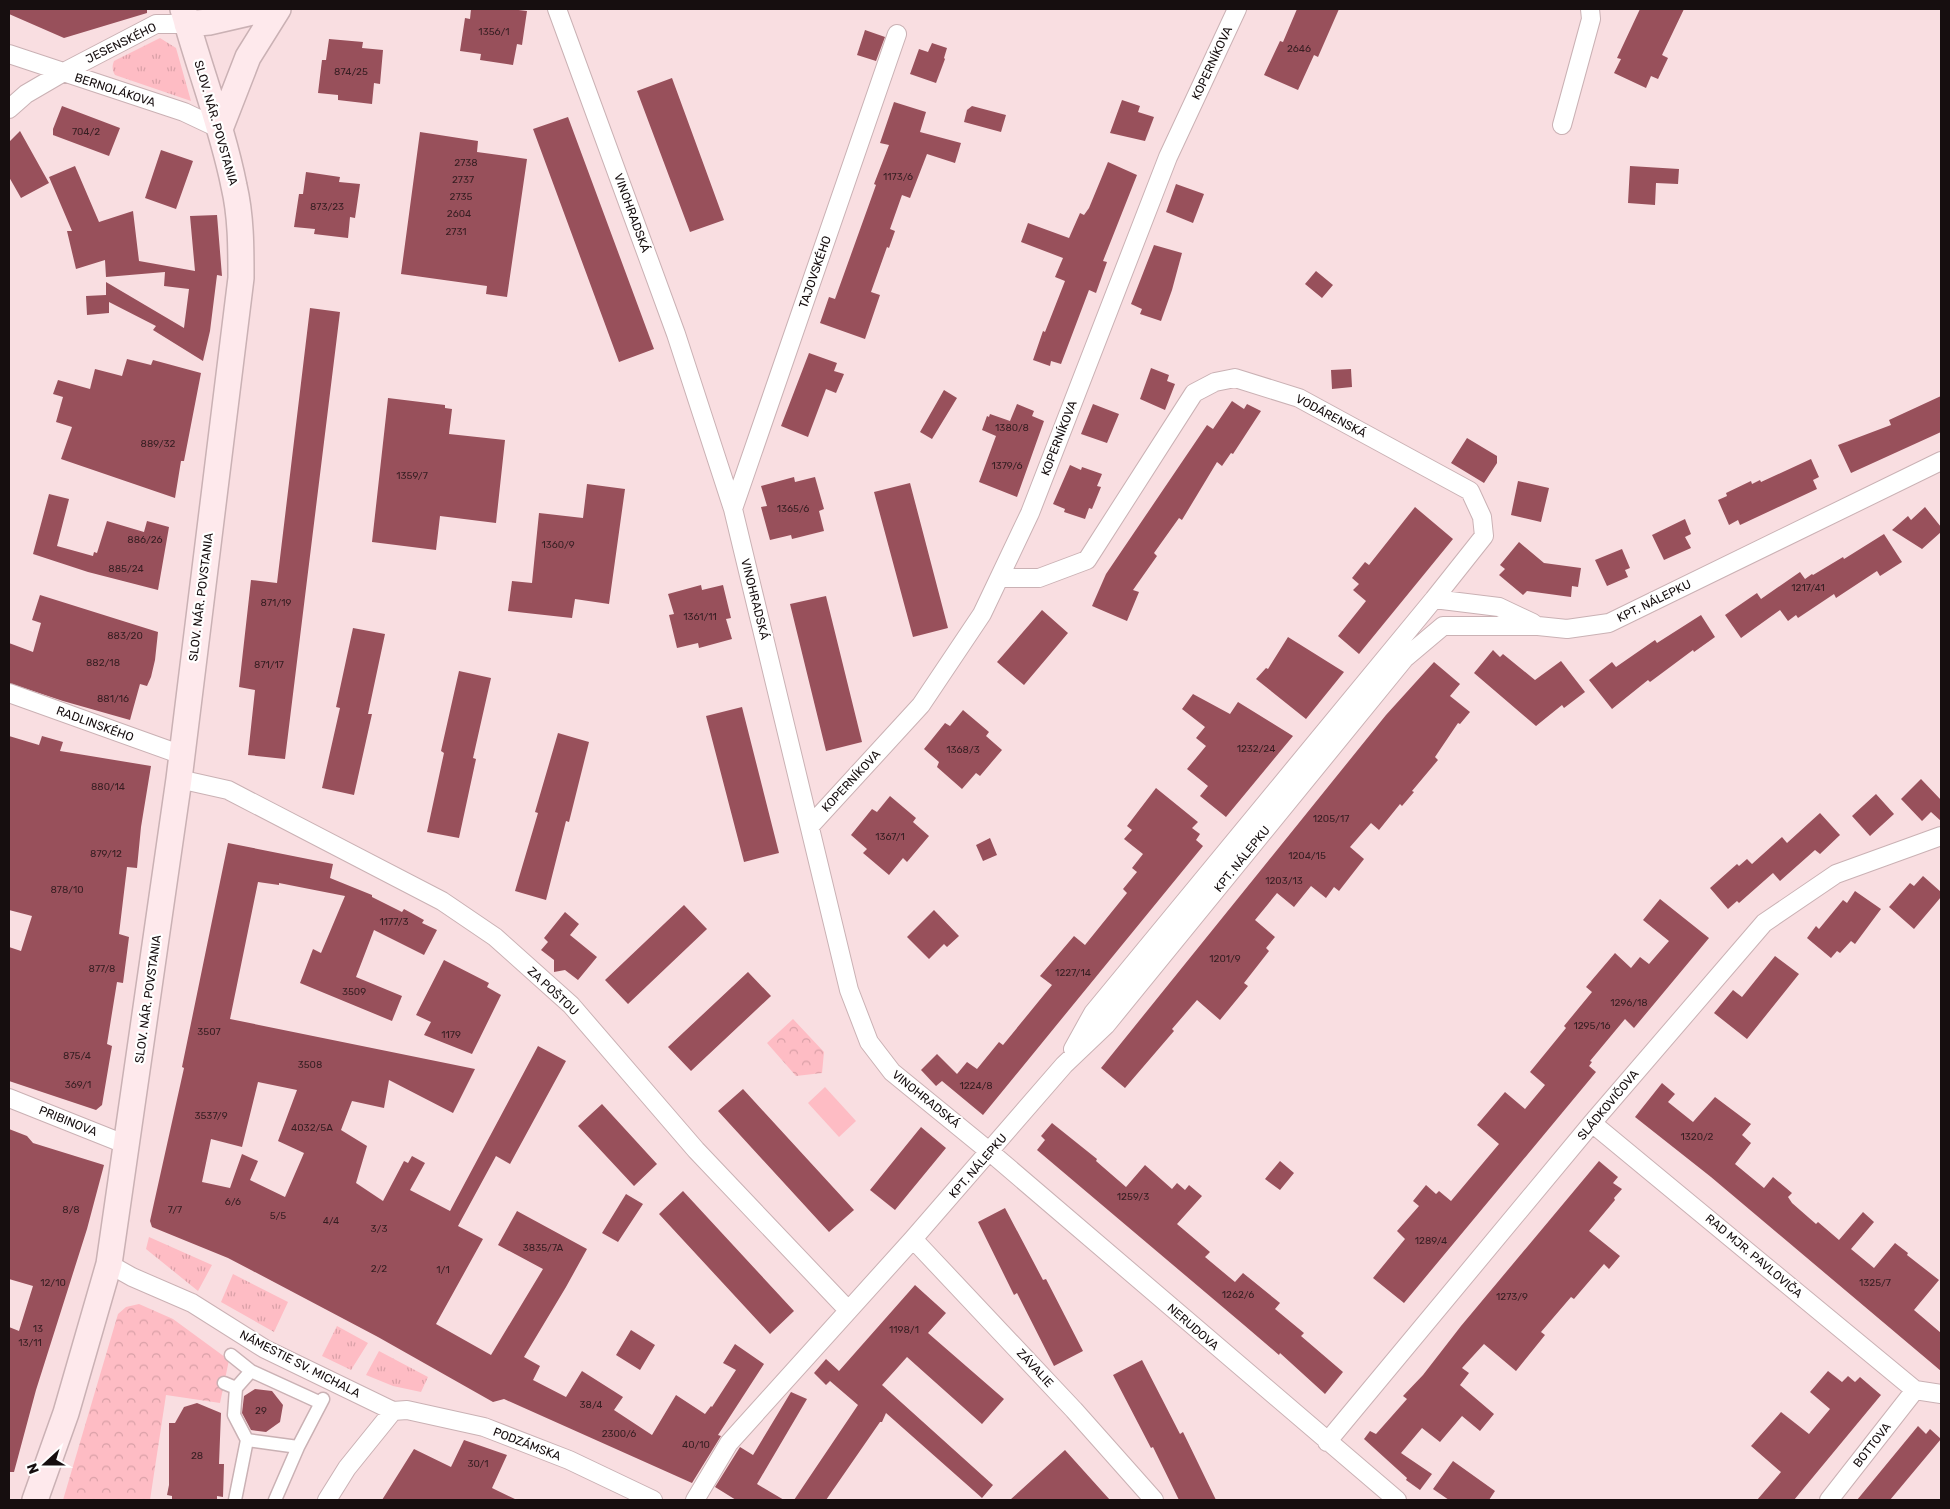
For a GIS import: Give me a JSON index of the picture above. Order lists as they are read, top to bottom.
{
  "streets": {
    "main road": ["SLOV. NÁR. POVSTANIA"],
    "street": [
      "JESENSKÉHO",
      "KOPERNÍKOVA",
      "BERNOLÁKOVA",
      "VINOHRADSKÁ",
      "TAJOVSKÉHO",
      "VODÁRENSKÁ",
      "KPT. NÁLEPKU",
      "RADLINSKÉHO",
      "ZA POŠTOU",
      "SLÁDKOVIČOVA",
      "PRIBINOVA",
      "RAD MJR. PAVLOVIČA",
      "NERUDOVA",
      "NÁMESTIE SV. MICHALA",
      "ZÁVALIE",
      "PODZÁMSKA",
      "BOTTOVA"
    ]
  },
  "crossings": [
    ["JESENSKÉHO", "BERNOLÁKOVA"],
    ["JESENSKÉHO", "SLOV. NÁR. POVSTANIA"],
    ["KOPERNÍKOVA", "VINOHRADSKÁ"],
    ["KOPERNÍKOVA", "VODÁRENSKÁ"],
    ["BERNOLÁKOVA", "SLOV. NÁR. POVSTANIA"],
    ["SLOV. NÁR. POVSTANIA", "RADLINSKÉHO"],
    ["SLOV. NÁR. POVSTANIA", "ZA POŠTOU"],
    ["SLOV. NÁR. POVSTANIA", "PRIBINOVA"],
    ["SLOV. NÁR. POVSTANIA", "NÁMESTIE SV. MICHALA"],
    ["VINOHRADSKÁ", "TAJOVSKÉHO"],
    ["VINOHRADSKÁ", "KPT. NÁLEPKU"],
    ["VINOHRADSKÁ", "NERUDOVA"],
    ["VODÁRENSKÁ", "KPT. NÁLEPKU"],
    ["KPT. NÁLEPKU", "ZA POŠTOU"],
    ["KPT. NÁLEPKU", "NERUDOVA"],
    ["KPT. NÁLEPKU", "ZÁVALIE"],
    ["RADLINSKÉHO", "ZA POŠTOU"],
    ["SLÁDKOVIČOVA", "RAD MJR. PAVLOVIČA"],
    ["SLÁDKOVIČOVA", "NERUDOVA"],
    ["RAD MJR. PAVLOVIČA", "BOTTOVA"],
    ["NÁMESTIE SV. MICHALA", "PODZÁMSKA"]
  ],
  "house_numbers": [
    "1356/1",
    "2646",
    "874/25",
    "704/2",
    "2738",
    "1173/6",
    "2737",
    "2735",
    "873/23",
    "2604",
    "2731",
    "1380/8",
    "889/32",
    "1379/6",
    "1359/7",
    "1365/6",
    "886/26",
    "1360/9",
    "885/24",
    "1217/41",
    "871/19",
    "1361/11",
    "883/20",
    "882/18",
    "871/17",
    "881/16",
    "1232/24",
    "1368/3",
    "880/14",
    "1205/17",
    "1367/1",
    "879/12",
    "1204/15",
    "1203/13",
    "878/10",
    "1177/3",
    "1201/9",
    "877/8",
    "1227/14",
    "3509",
    "1296/18",
    "1295/16",
    "3507",
    "1179",
    "875/4",
    "3508",
    "369/1",
    "1224/8",
    "3537/9",
    "4032/5A",
    "1320/2",
    "1259/3",
    "6/6",
    "8/8",
    "7/7",
    "5/5",
    "4/4",
    "3/3",
    "1289/4",
    "3835/7A",
    "2/2",
    "1/1",
    "12/10",
    "1325/7",
    "1262/6",
    "1273/9",
    "13",
    "1198/1",
    "13/11",
    "38/4",
    "29",
    "2300/6",
    "40/10",
    "28",
    "30/1"
  ],
  "north": "left"
}
